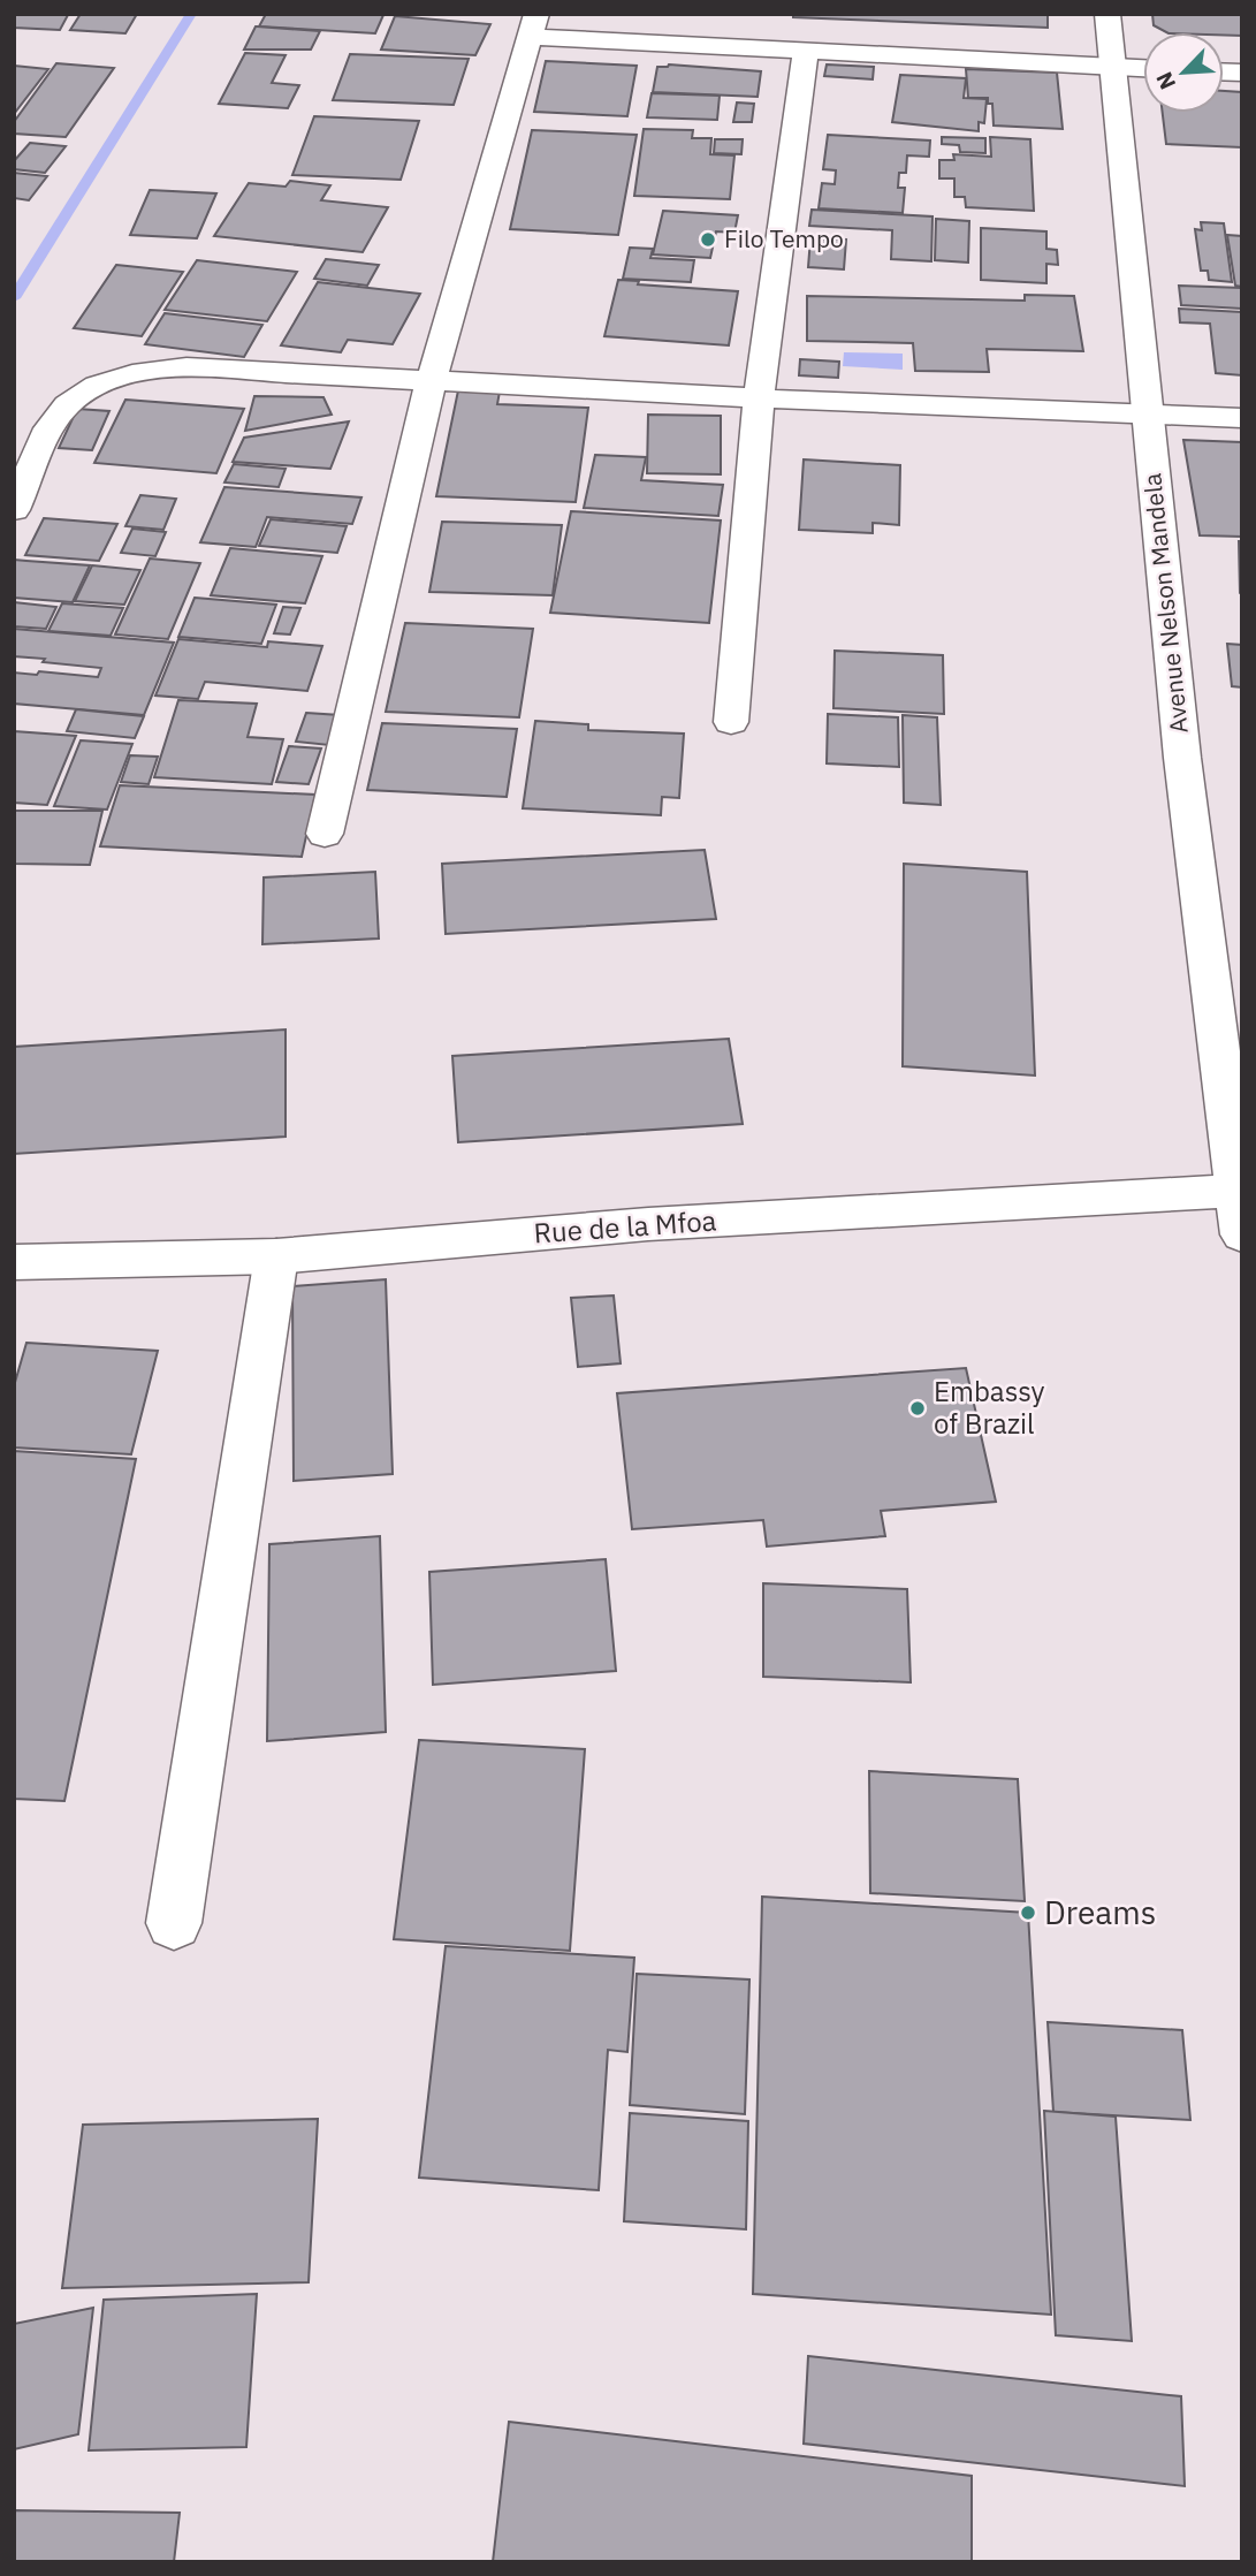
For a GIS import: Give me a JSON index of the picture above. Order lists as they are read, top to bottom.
{
  "streets": {
    "street": ["Avenue Nelson Mandela", "Rue de la Mfoa"]
  },
  "crossings": [
    ["Avenue Nelson Mandela", "Rue de la Mfoa"]
  ],
  "places": ["Filo Tempo", "Embassy of Brazil", "Dreams"],
  "north": "bottom left"
}
